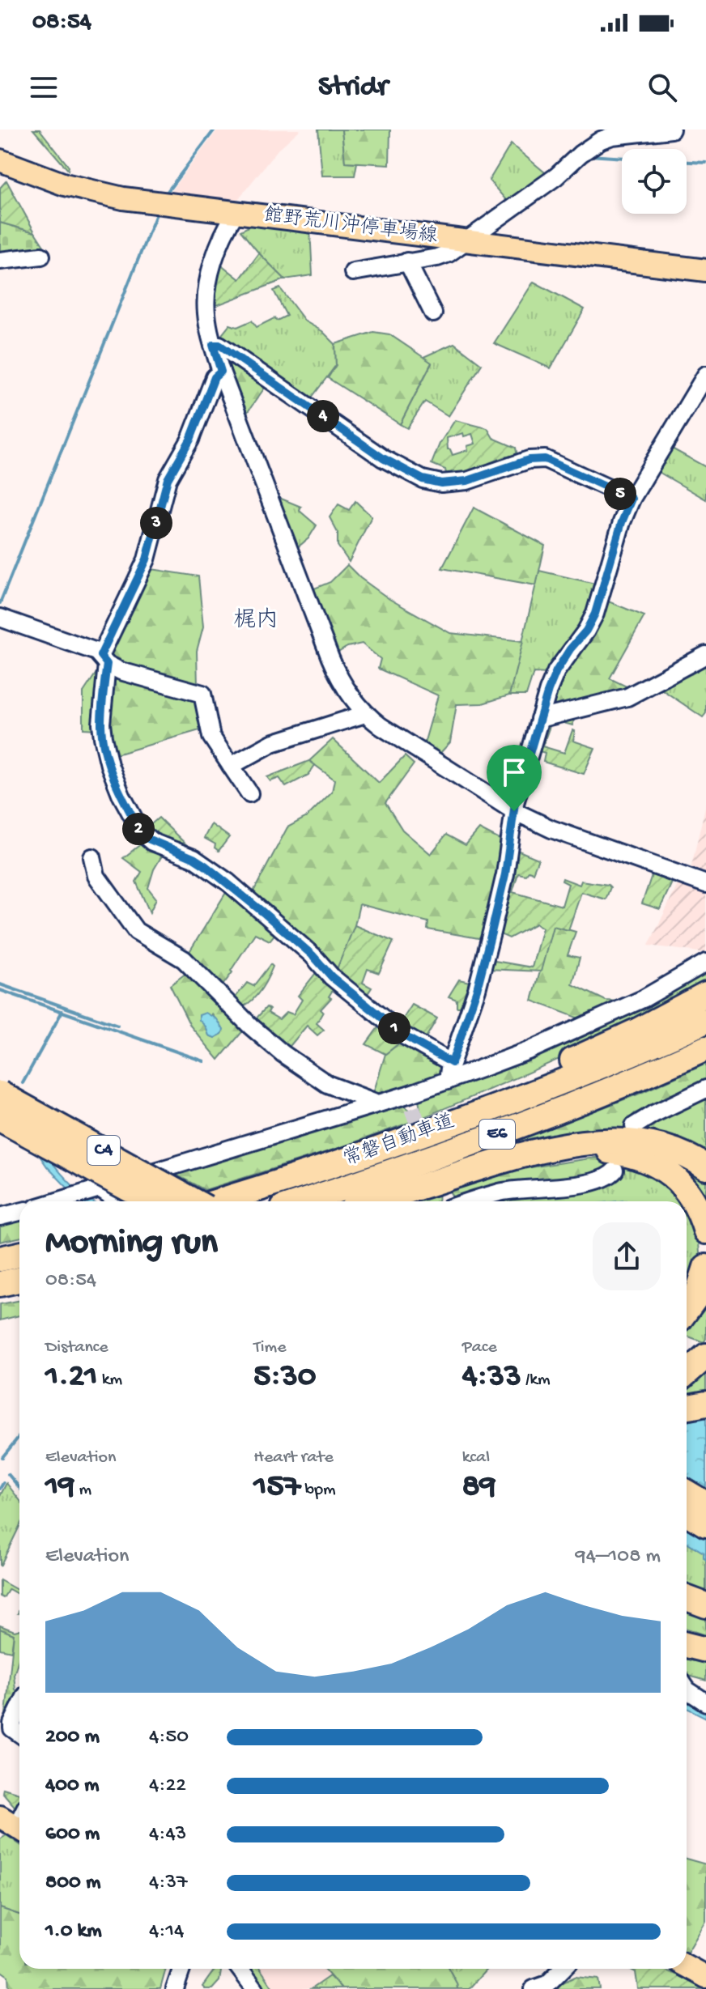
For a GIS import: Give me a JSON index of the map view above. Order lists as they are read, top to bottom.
{
  "streets": {
    "highway": ["E6", "常磐自動車道", "C4"],
    "main road": ["館野荒川沖停車場線"]
  },
  "districts": ["梶内"],
  "page": {
    "status": "08:54",
    "header": "Stridr",
    "pins": [
      "4",
      "5",
      "3",
      "2",
      "1"
    ],
    "heading": ["Morning run", "08:54"],
    "stats": [
      ["Distance", "1.21 km"],
      ["Time", "5:30"],
      ["Pace", "4:33 /km"],
      ["Elevation", "19 m"],
      ["Heart rate", "157 bpm"],
      ["kcal", "89"]
    ],
    "chart": ["Elevation", "94–108 m"],
    "list": [
      {
        "name": "200 m",
        "note": "4:50"
      },
      {
        "name": "400 m",
        "note": "4:22"
      },
      {
        "name": "600 m",
        "note": "4:43"
      },
      {
        "name": "800 m",
        "note": "4:37"
      },
      {
        "name": "1.0 km",
        "note": "4:14"
      }
    ]
  }
}
